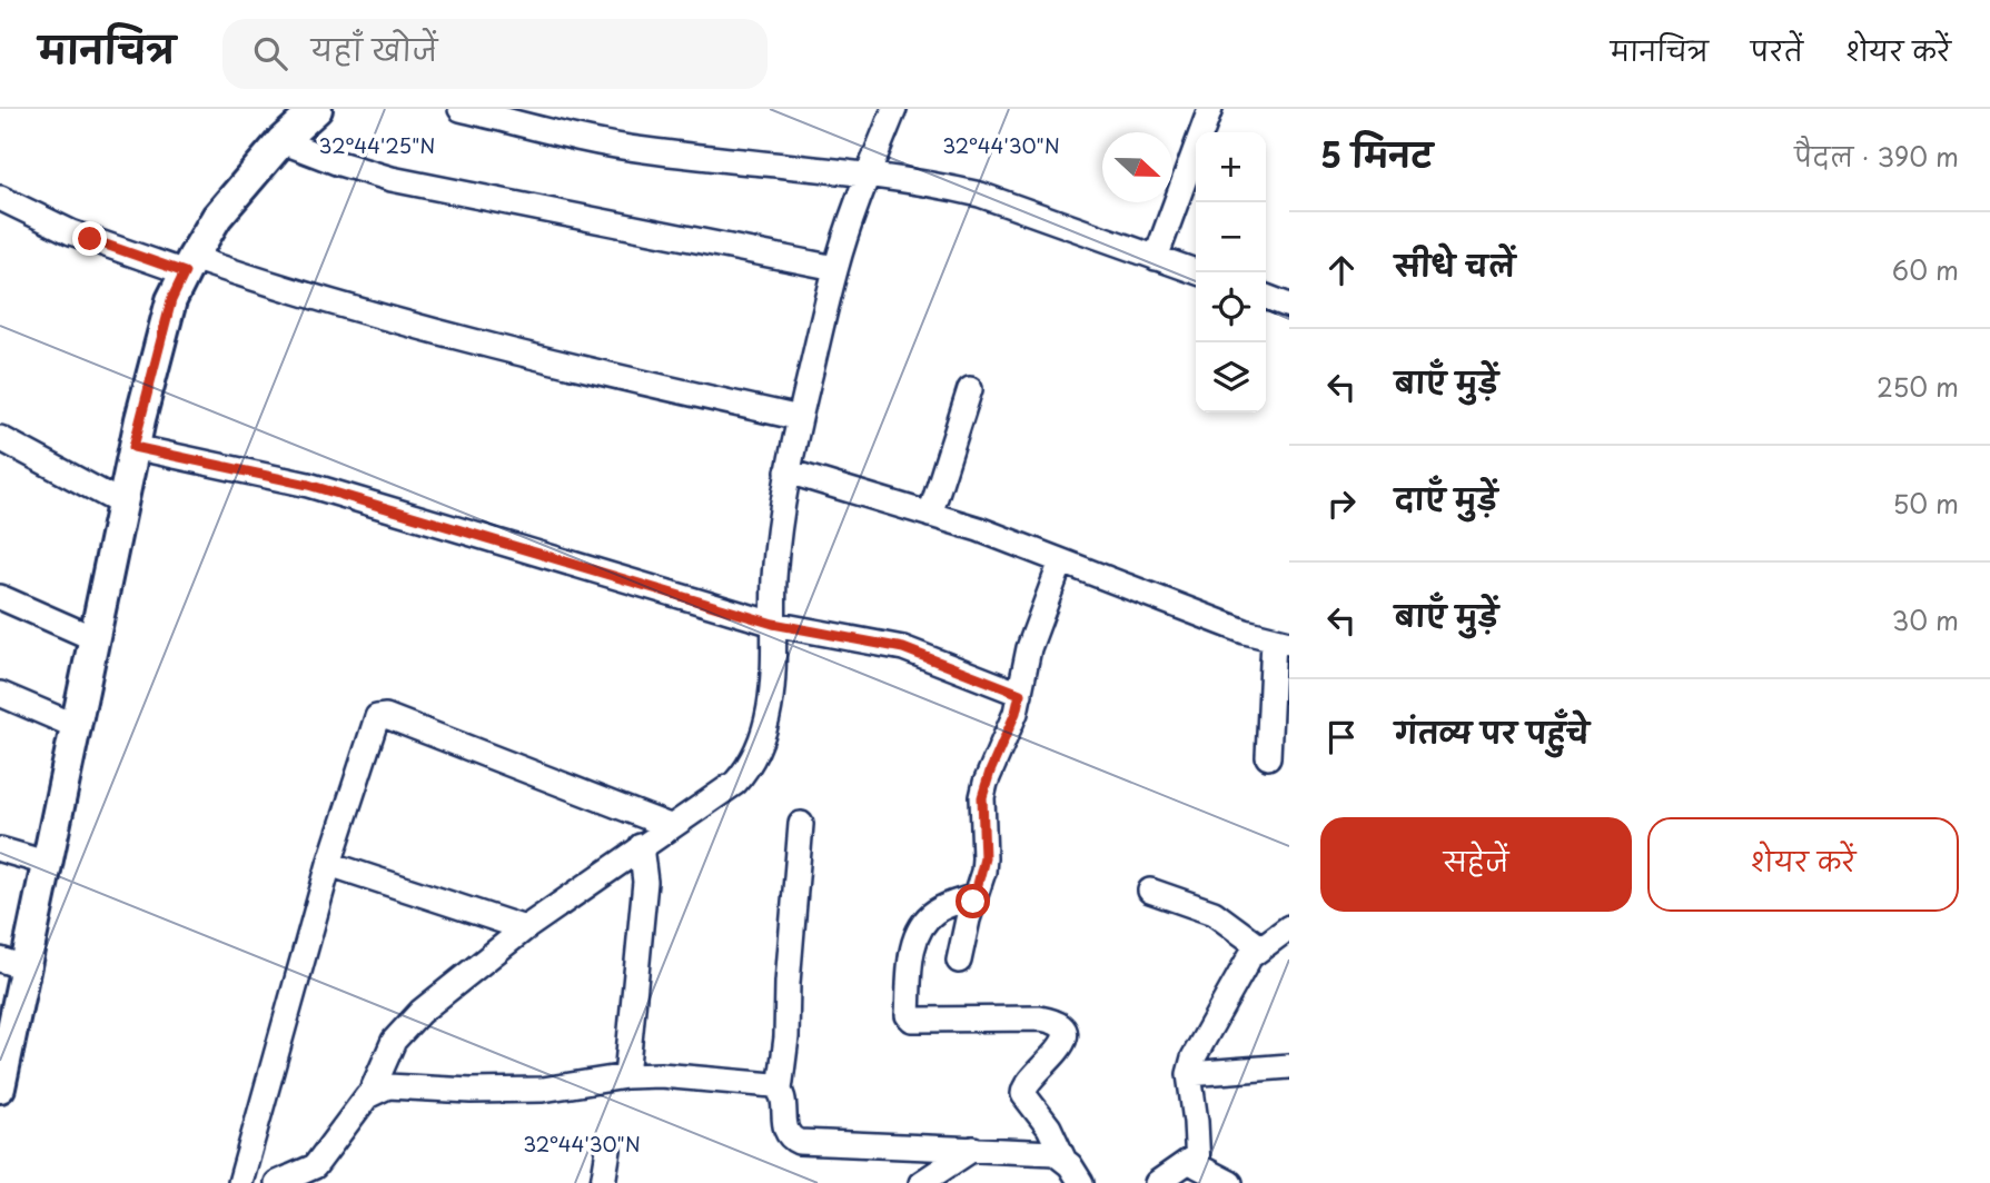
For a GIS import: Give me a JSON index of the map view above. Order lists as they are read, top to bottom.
{
  "north": "right",
  "page": {
    "header": "मानचित्र",
    "search": "यहाँ खोजें",
    "nav": ["मानचित्र", "परतें", "शेयर करें"],
    "heading": ["5 मिनट", "पैदल · 390 m"],
    "map_buttons": ["+", "−"],
    "list": [
      ["सीधे चलें", "60 m"],
      ["बाएँ मुड़ें", "250 m"],
      ["दाएँ मुड़ें", "50 m"],
      ["बाएँ मुड़ें", "30 m"],
      "गंतव्य पर पहुँचे"
    ],
    "buttons": ["सहेजें", "शेयर करें"]
  },
  "coordinates": ["32°44'30\"N", "32°44'25\"N"]
}
